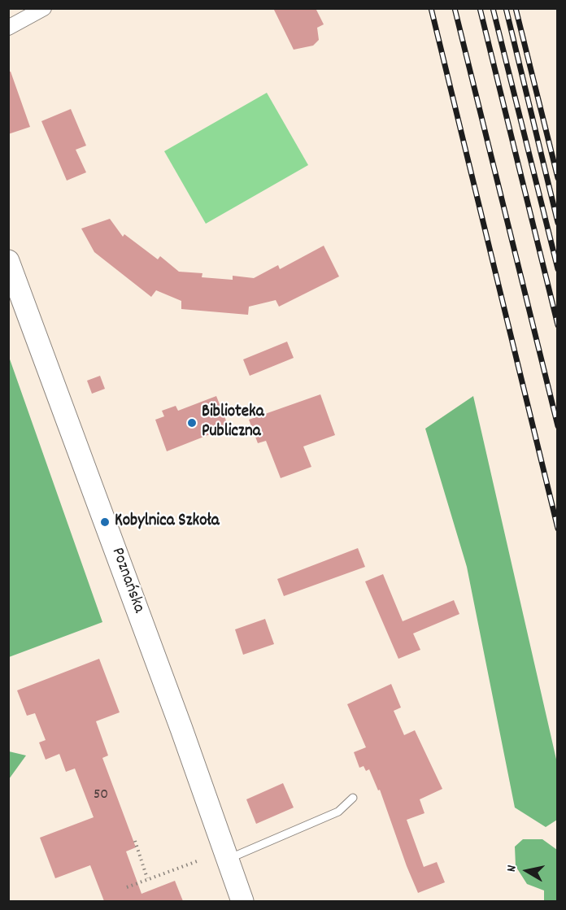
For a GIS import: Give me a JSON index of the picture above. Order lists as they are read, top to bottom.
{
  "streets": {
    "main road": ["Poznańska"]
  },
  "places": ["Biblioteka Publiczna", "Kobylnica Szkoła"],
  "house_numbers": ["50"],
  "north": "left"
}
